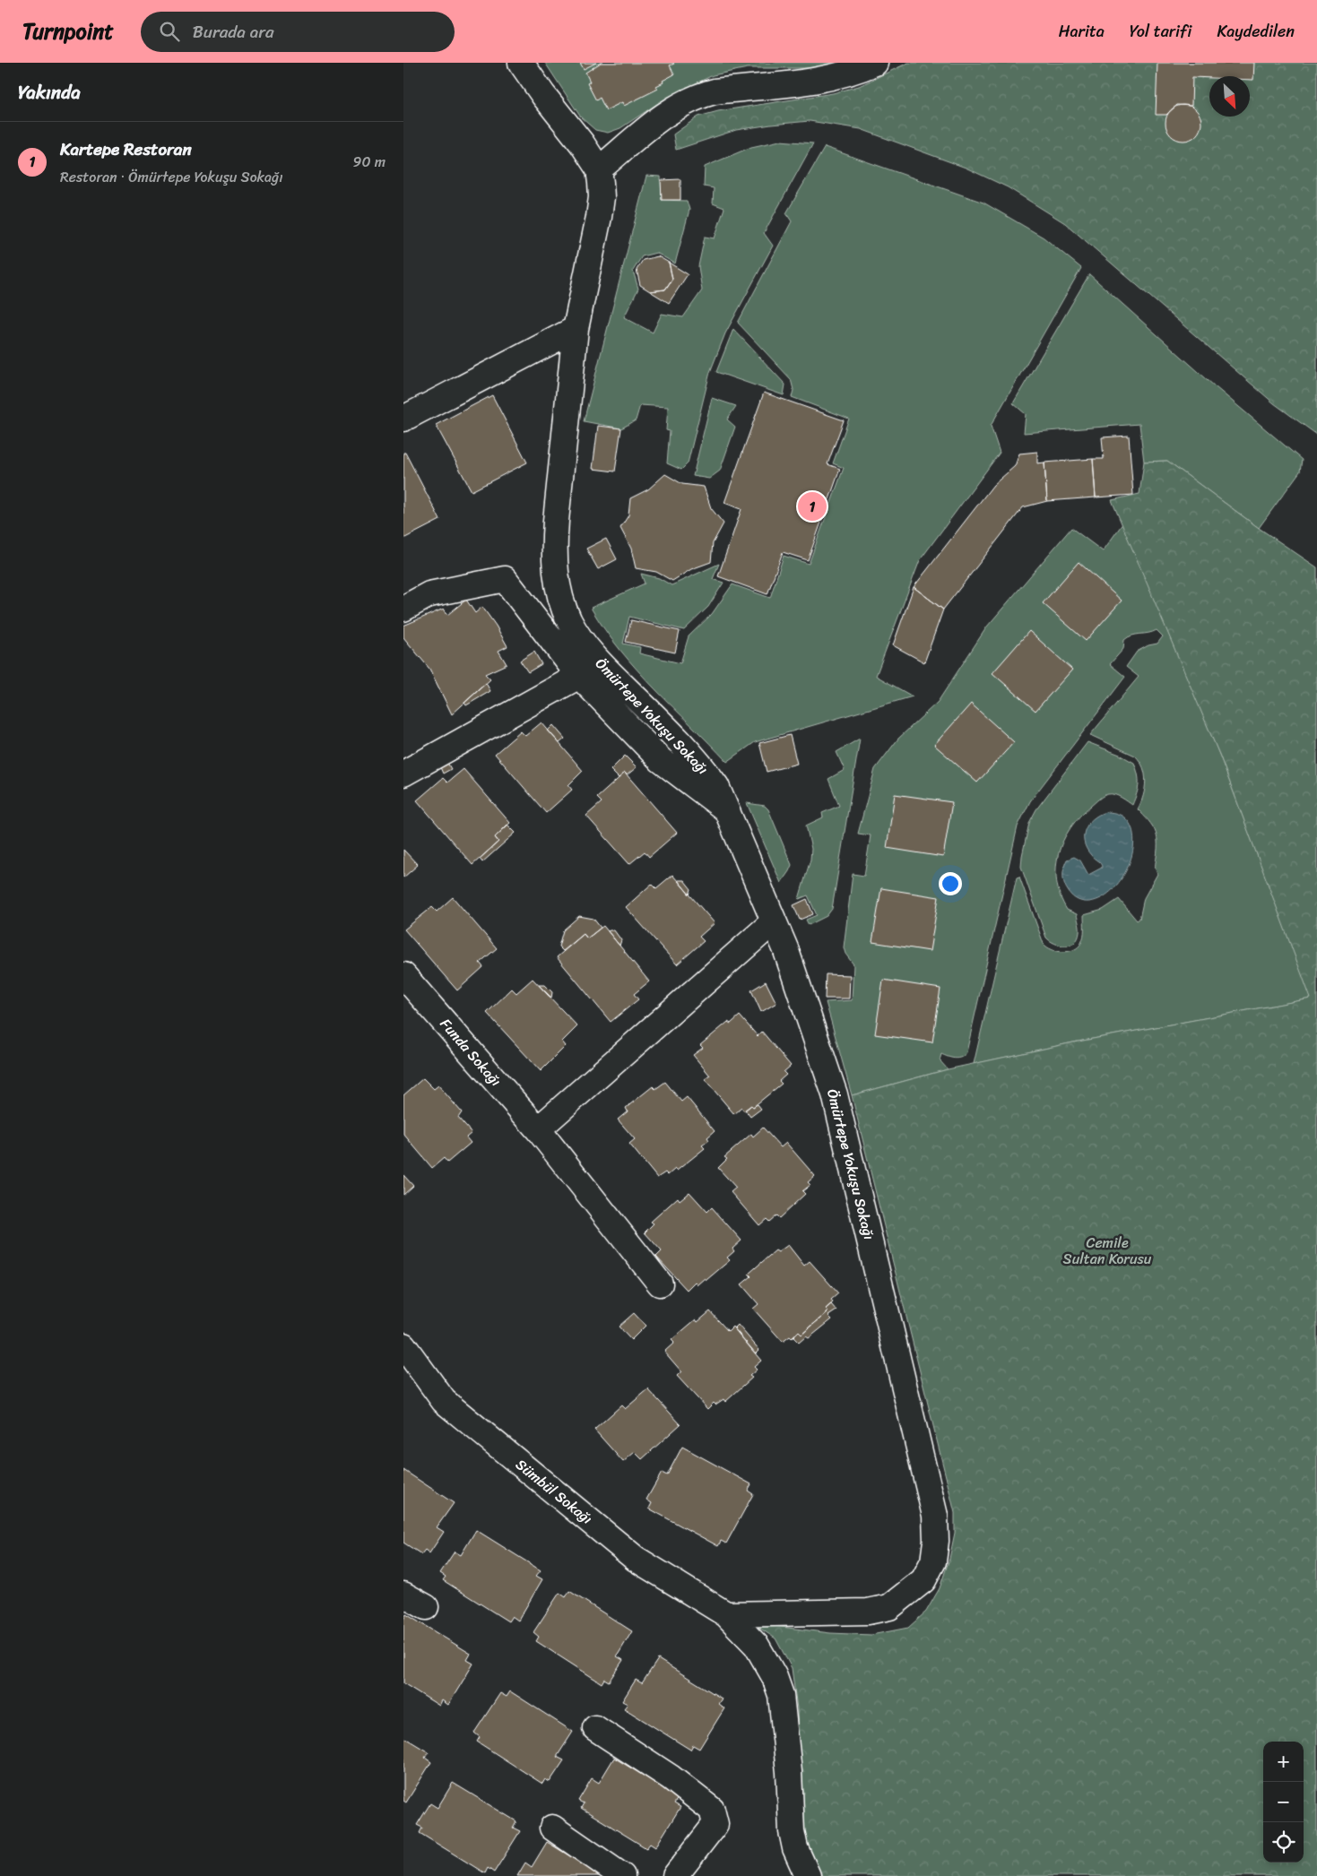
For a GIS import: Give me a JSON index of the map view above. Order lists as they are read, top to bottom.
{
  "streets": {
    "street": ["Ömürtepe Yokuşu Sokağı", "Funda Sokağı", "Sümbül Sokağı"]
  },
  "crossings": [
    ["Ömürtepe Yokuşu Sokağı", "Sümbül Sokağı"]
  ],
  "parks": ["Cemile Sultan Korusu"],
  "north": "bottom right",
  "page": {
    "header": "Turnpoint",
    "search": "Burada ara",
    "nav": ["Harita", "Yol tarifi", "Kaydedilen"],
    "heading": "Yakında",
    "list": [
      {
        "mark": "1",
        "name": "Kartepe Restoran",
        "note": "Restoran · Ömürtepe Yokuşu Sokağı",
        "value": "90 m"
      }
    ],
    "pins": "1",
    "map_buttons": ["+", "−"]
  }
}
